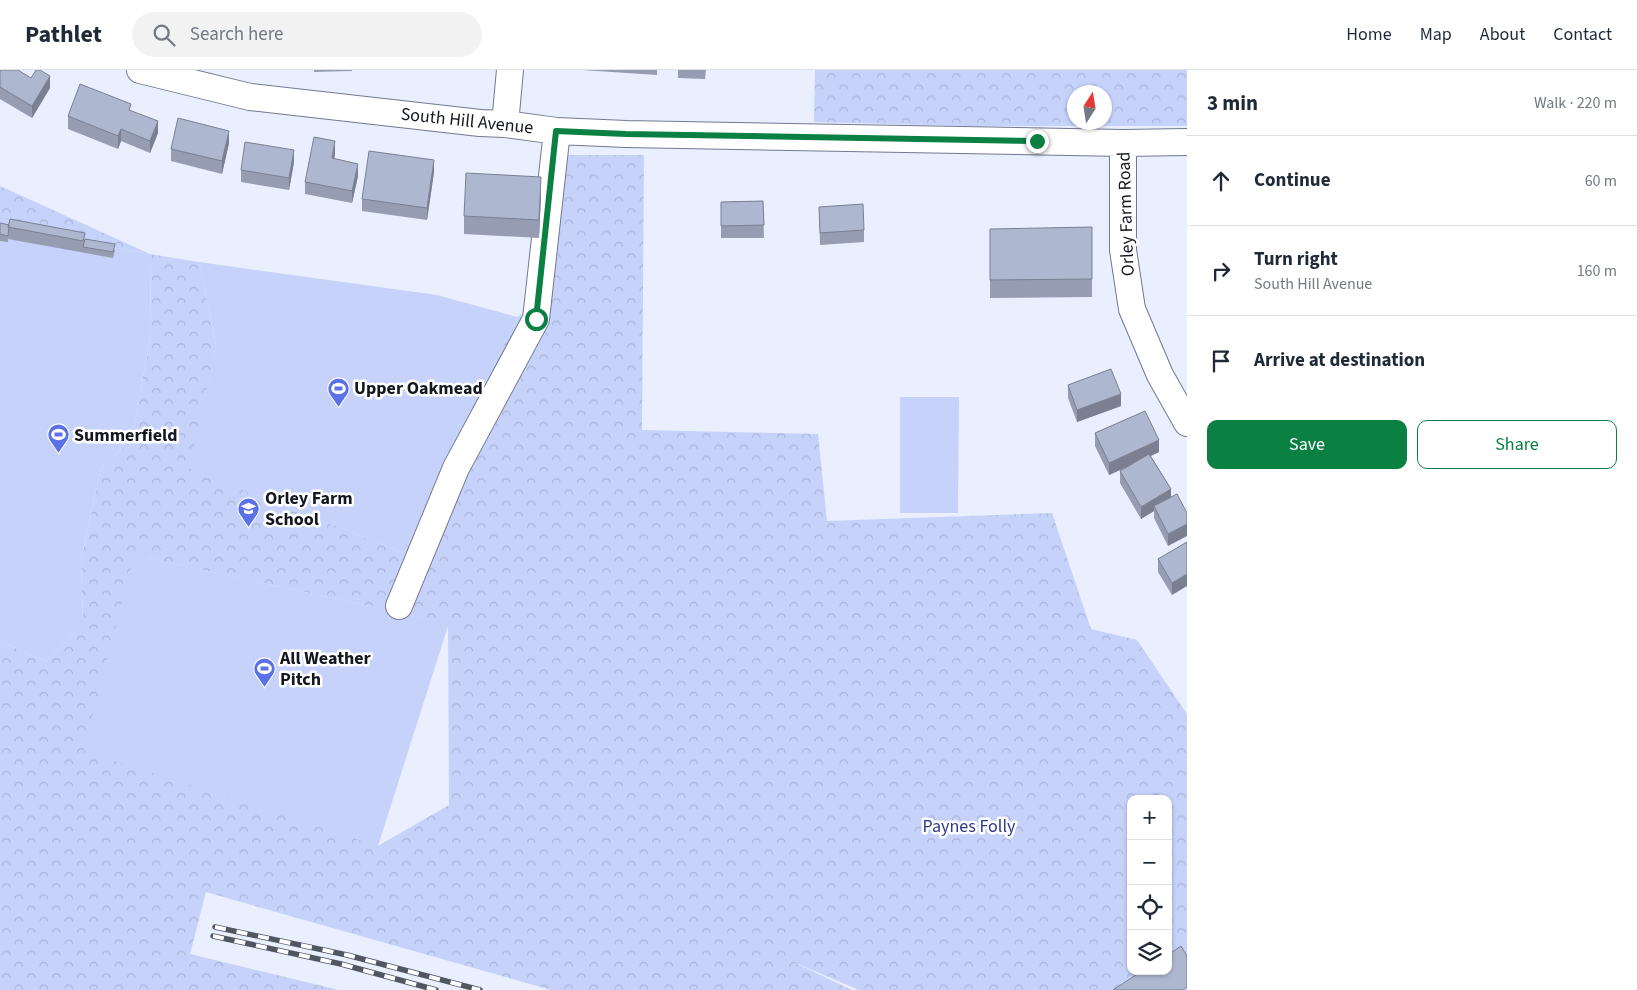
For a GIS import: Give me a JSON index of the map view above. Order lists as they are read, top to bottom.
{
  "streets": {
    "street": ["South Hill Avenue", "Orley Farm Road"]
  },
  "crossings": [
    ["South Hill Avenue", "Orley Farm Road"]
  ],
  "parks": ["Paynes Folly"],
  "places": {
    "sports": ["Upper Oakmead", "Summerfield", "All Weather Pitch"],
    "school or university": ["Orley Farm School"]
  },
  "north": "top",
  "page": {
    "header": "Pathlet",
    "search": "Search here",
    "nav": [
      "Home",
      "Map",
      "About",
      "Contact"
    ],
    "heading": ["3 min", "Walk · 220 m"],
    "list": [
      ["Continue", "60 m"],
      ["Turn right", "South Hill Avenue", "160 m"],
      "Arrive at destination"
    ],
    "buttons": ["Save", "Share"],
    "map_buttons": ["+", "−"]
  }
}
